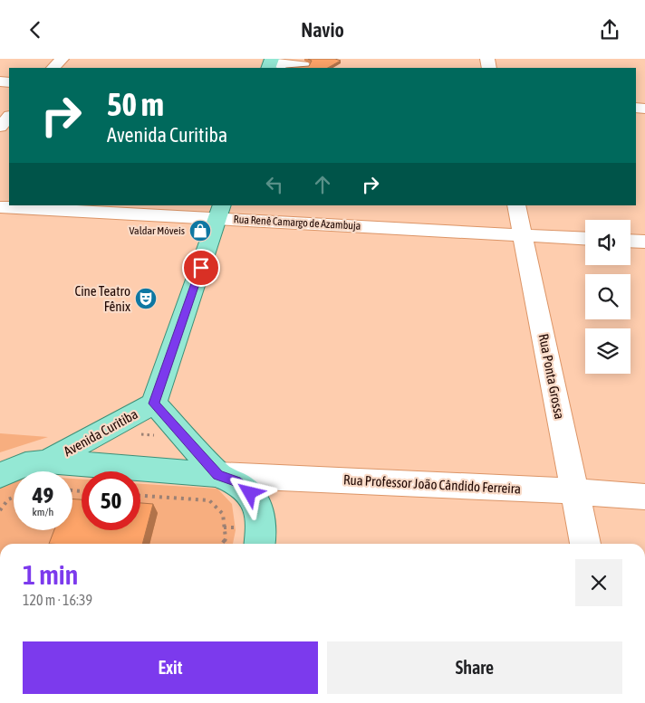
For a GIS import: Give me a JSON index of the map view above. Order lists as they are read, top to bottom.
{
  "streets": {
    "main road": ["Avenida Curitiba"],
    "street": ["Rua Renê Camargo de Azambuja", "Rua Ponta Grossa", "Rua Professor João Cândido Ferreira"]
  },
  "crossings": [
    ["Rua Renê Camargo de Azambuja", "Rua Ponta Grossa"],
    ["Rua Renê Camargo de Azambuja", "Avenida Curitiba"],
    ["Rua Ponta Grossa", "Rua Professor João Cândido Ferreira"],
    ["Avenida Curitiba", "Rua Professor João Cândido Ferreira"]
  ],
  "places": {
    "shop": ["Valdar Móveis"],
    "theatre": ["Cine Teatro Fênix"]
  },
  "page": {
    "header": "Navio",
    "turn": ["50 m", "Avenida Curitiba"],
    "speed": "49 km/h",
    "limit": "50",
    "heading": ["1 min", "120 m · 16:39"],
    "buttons": ["Exit", "Share"]
  }
}
